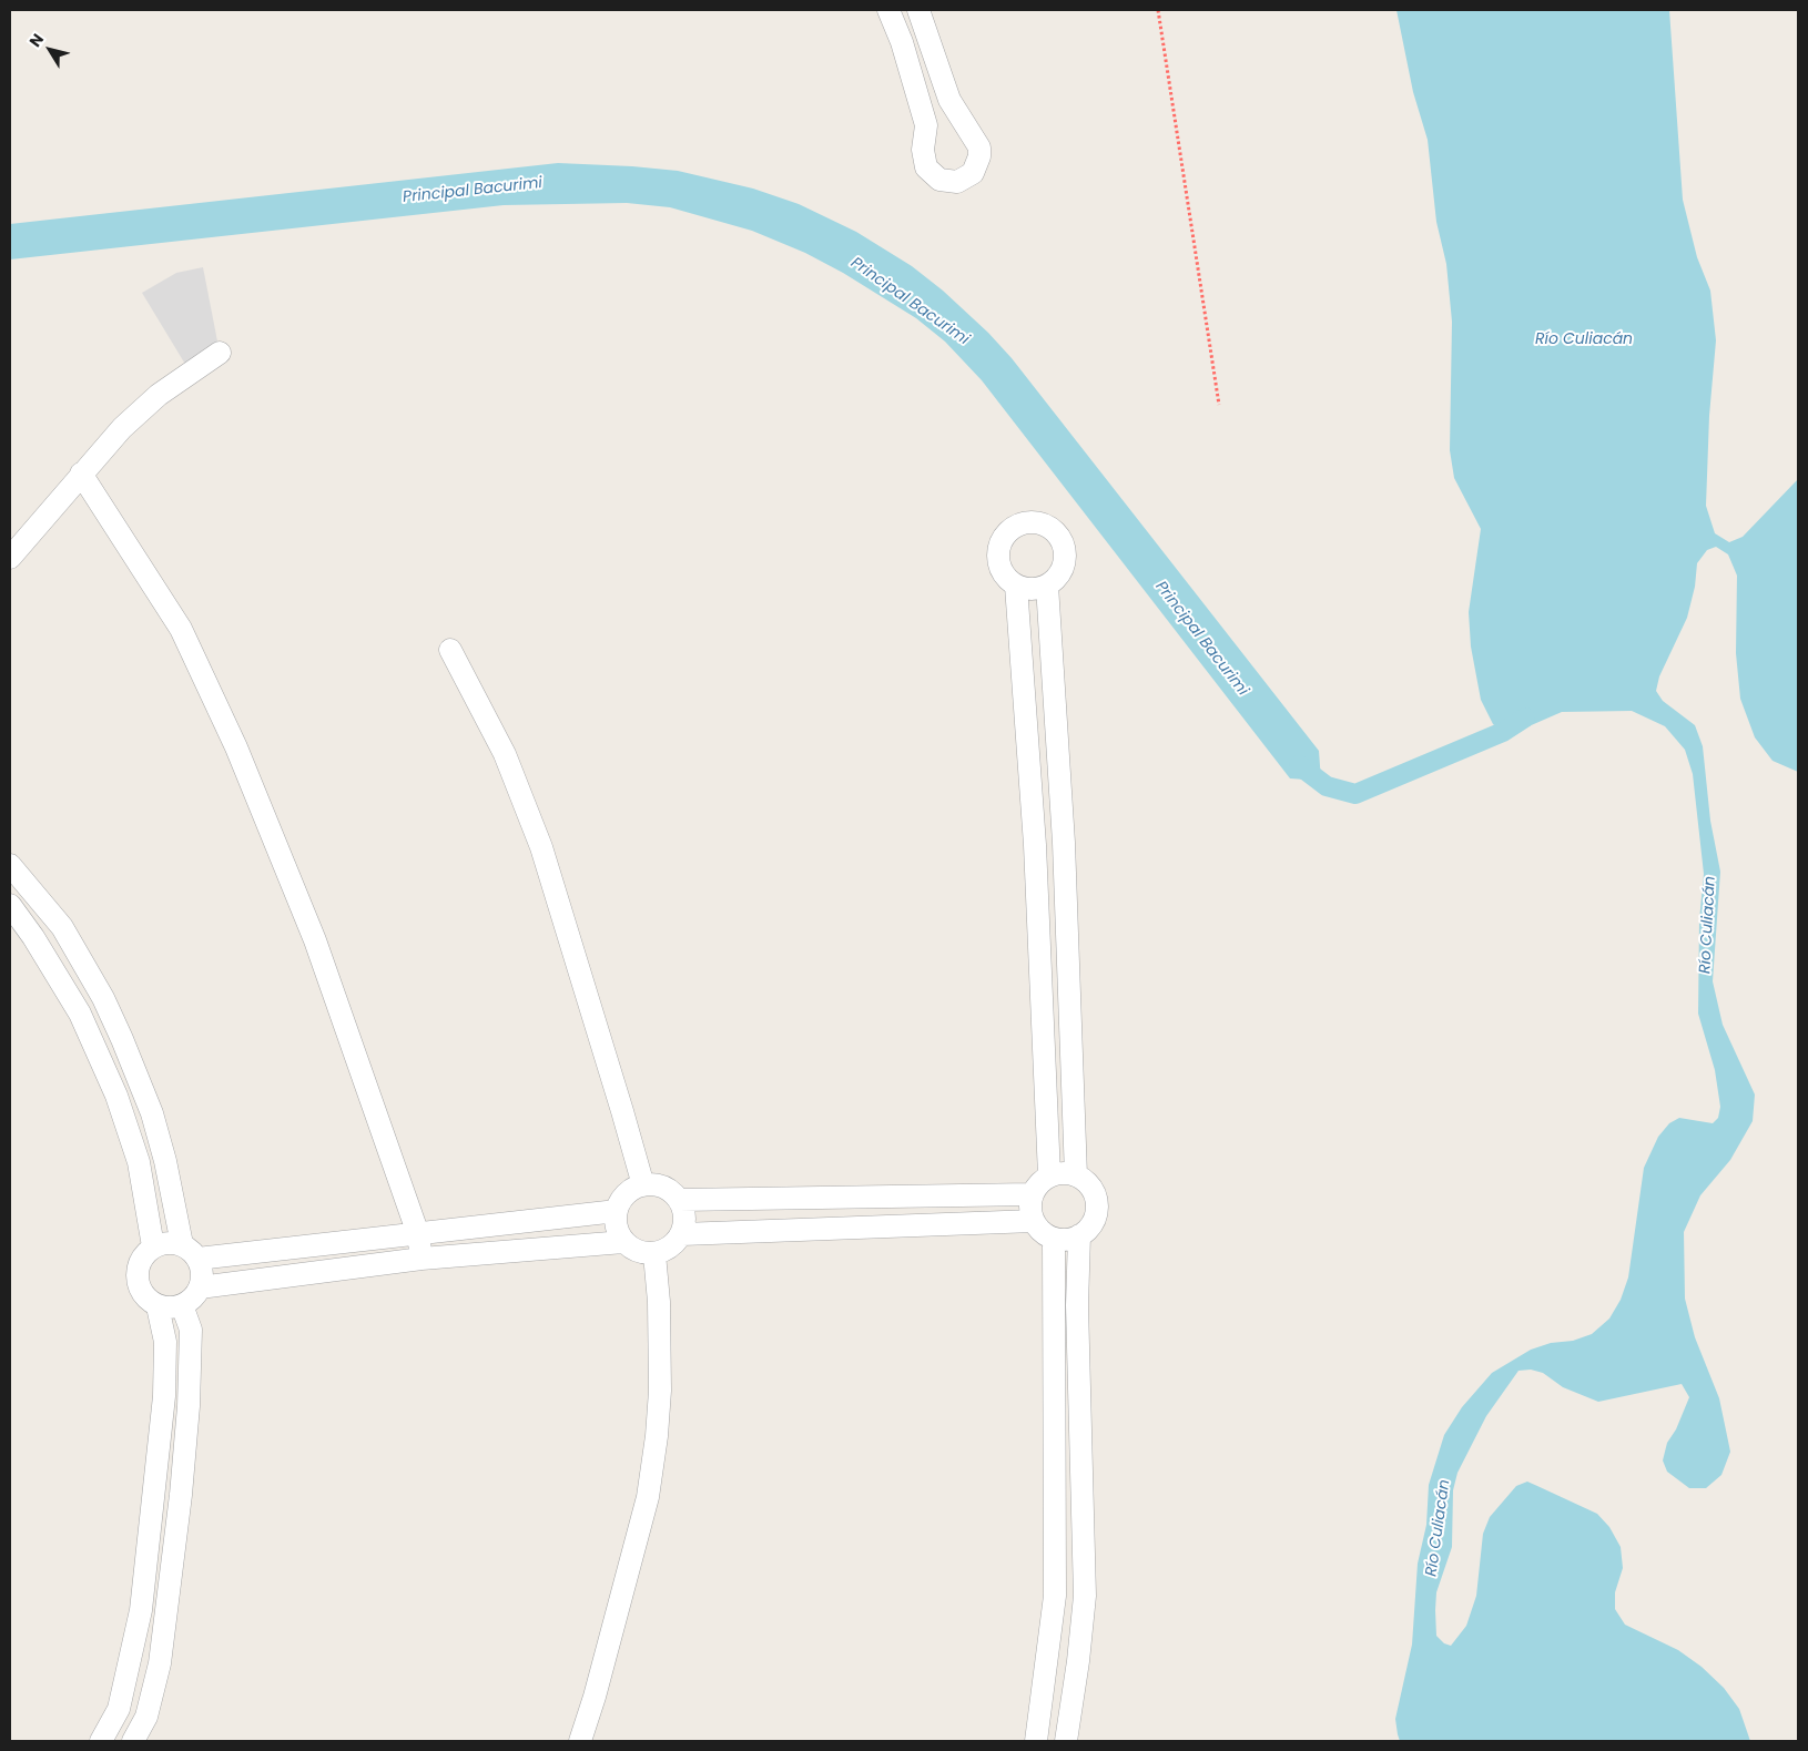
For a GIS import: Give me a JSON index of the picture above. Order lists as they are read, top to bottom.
{
  "water": ["Principal Bacurimi", "Río Culiacán"],
  "north": "top left"
}
